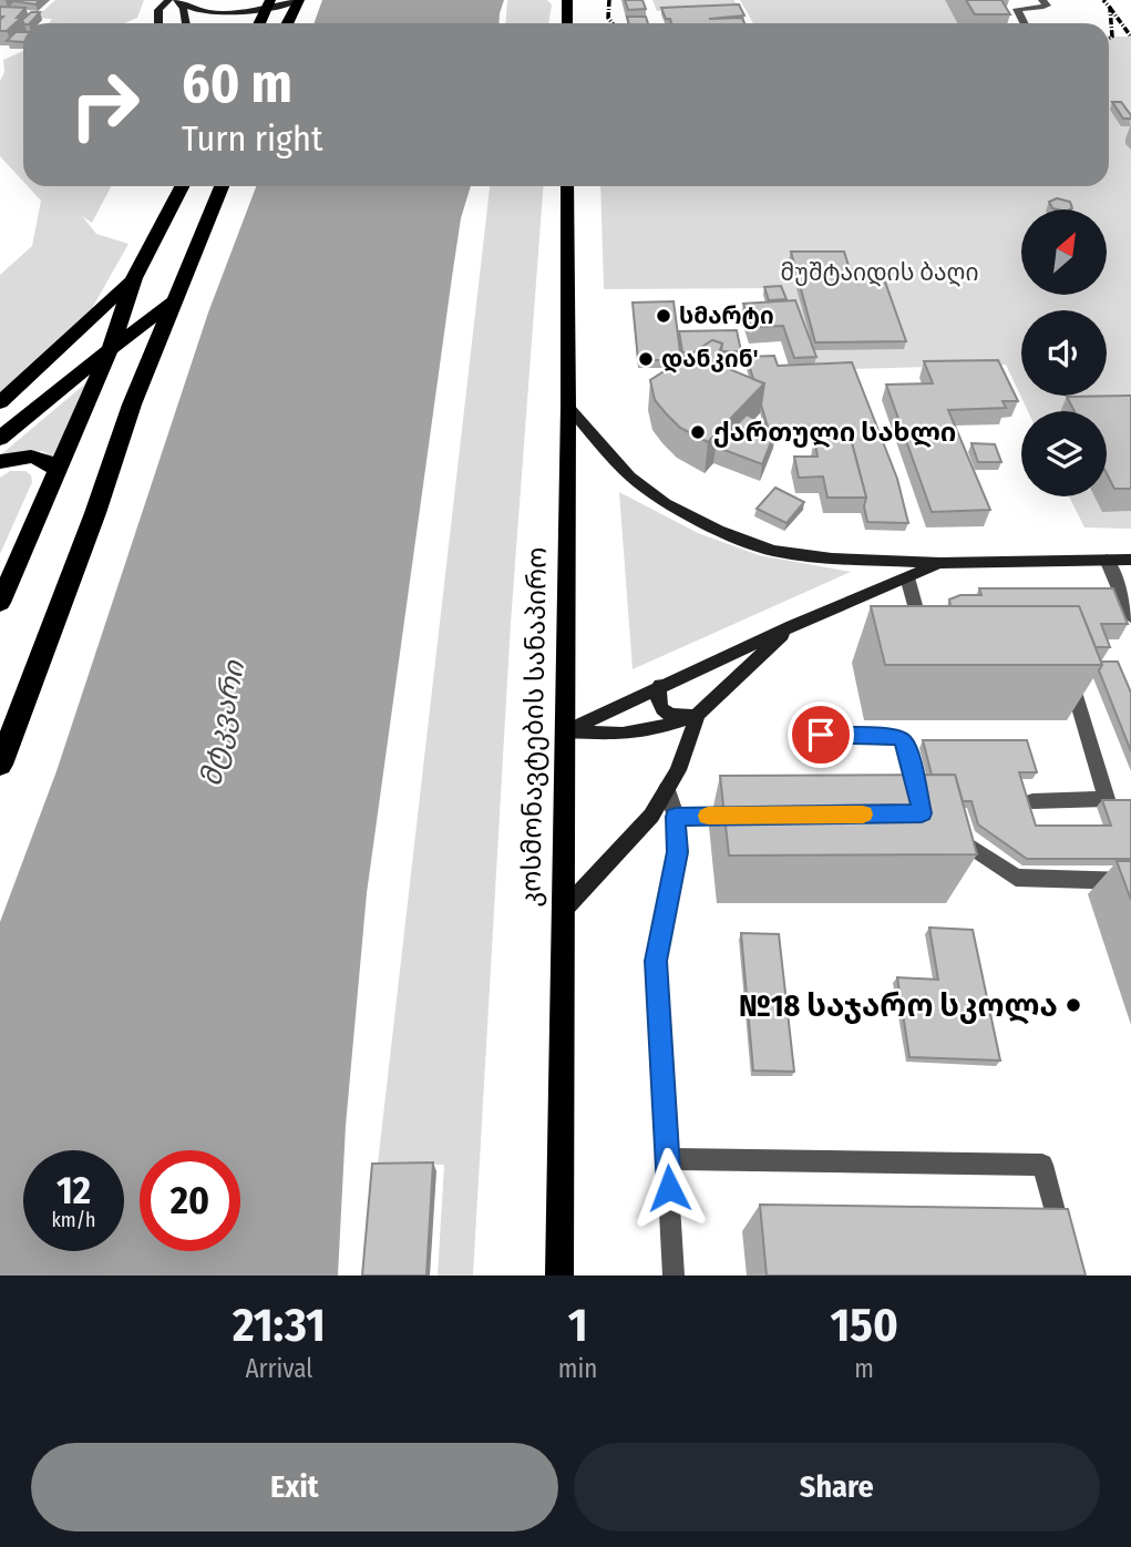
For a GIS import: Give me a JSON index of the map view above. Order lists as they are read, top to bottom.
{
  "streets": {
    "main road": ["კოსმონავტების სანაპირო"]
  },
  "water": ["მტკვარი"],
  "parks": ["მუშტაიდის ბაღი"],
  "places": [
    "სმარტი",
    "დანკინ'",
    "ქართული სახლი",
    "№18 საჯარო სკოლა"
  ],
  "north": "top right",
  "page": {
    "turn": ["60 m", "Turn right"],
    "speed": "12 km/h",
    "limit": "20",
    "eta": [
      "21:31",
      "Arrival",
      "1",
      "min",
      "150",
      "m"
    ],
    "buttons": ["Exit", "Share"]
  }
}
